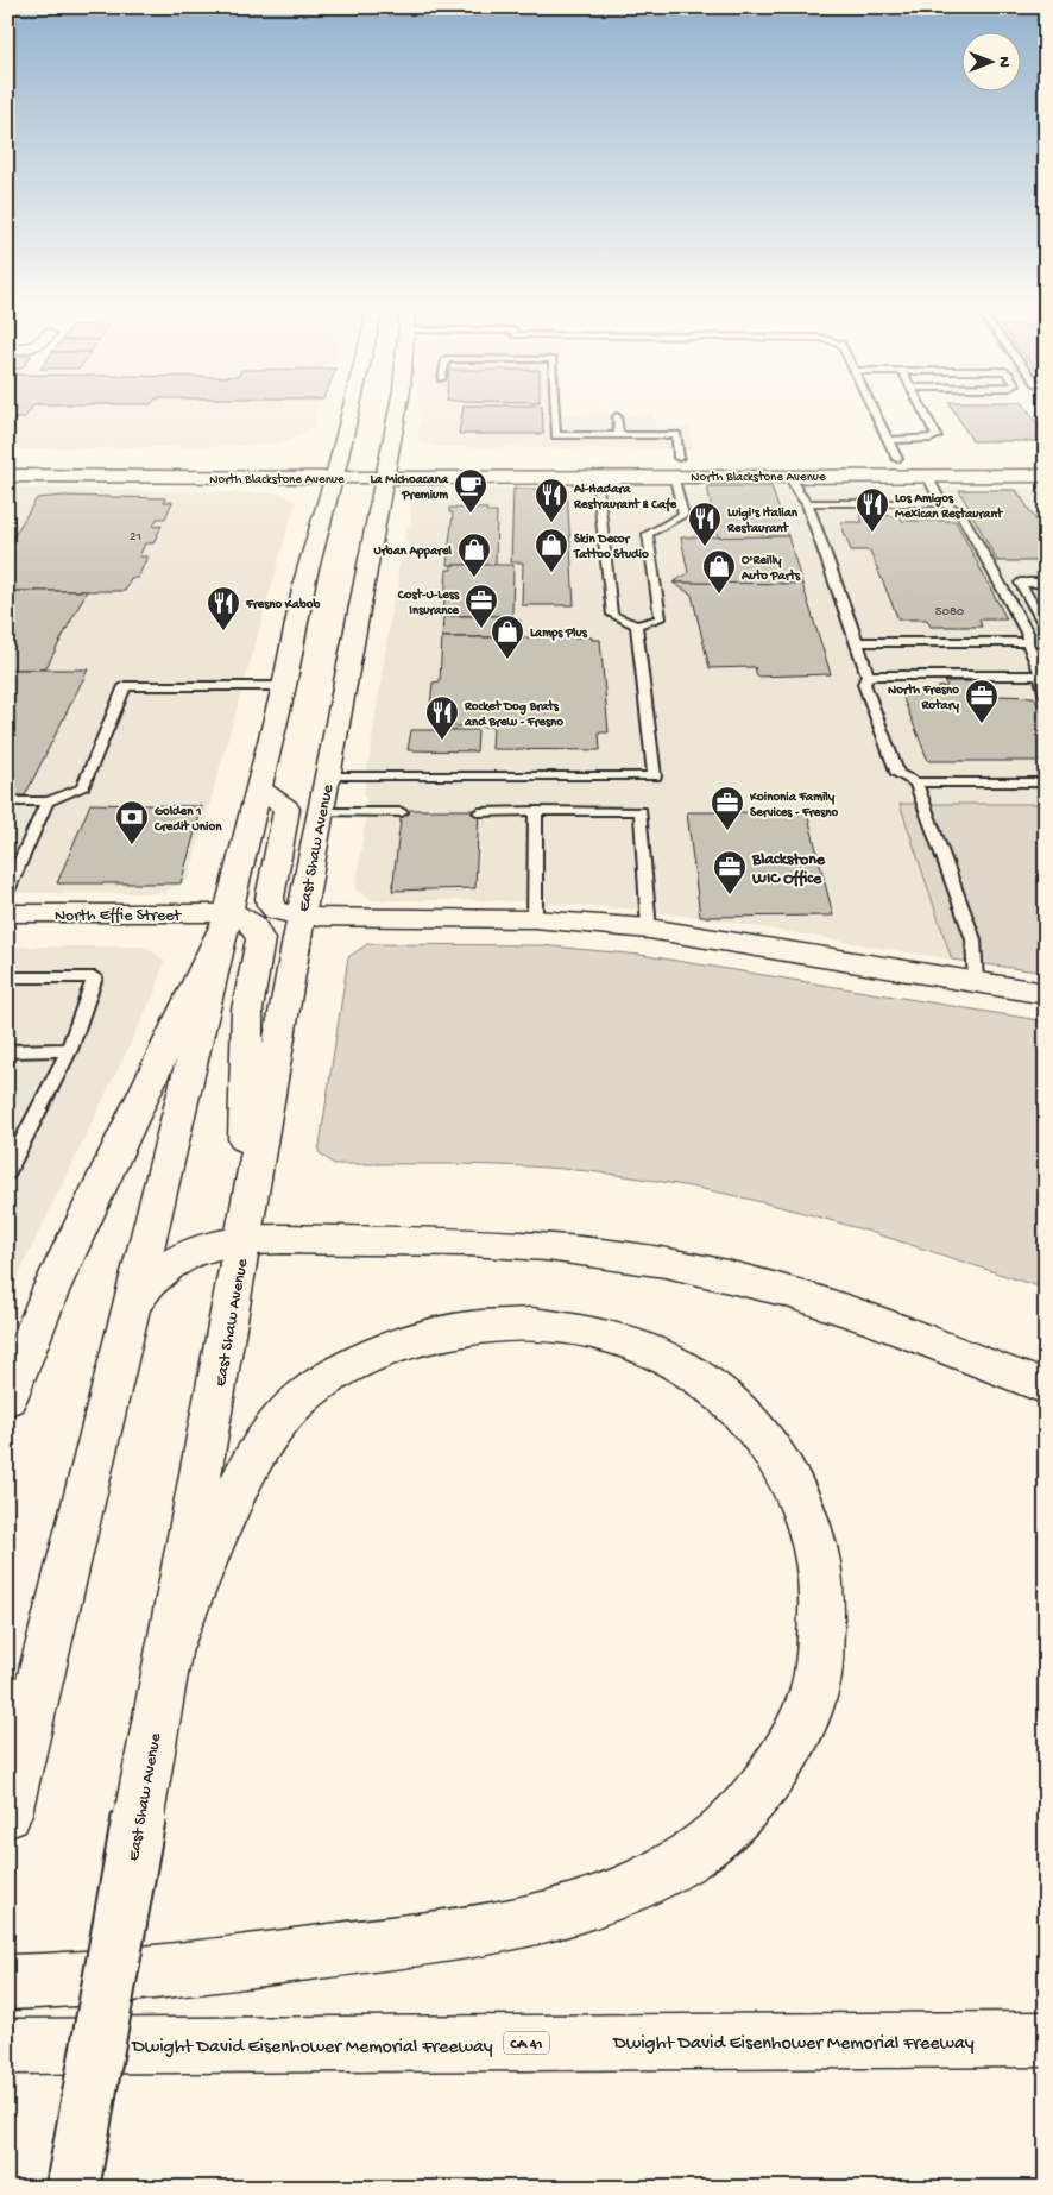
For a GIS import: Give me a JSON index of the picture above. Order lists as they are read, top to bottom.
{
  "streets": {
    "main road": [
      "North Blackstone Avenue",
      "East Shaw Avenue",
      "North Effie Street",
      "Dwight David Eisenhower Memorial Freeway",
      "CA 41"
    ]
  },
  "crossings": [
    ["North Blackstone Avenue", "East Shaw Avenue"]
  ],
  "places": {
    "cafe": ["La Michoacana Premium"],
    "restaurant": [
      "Al-Hadara Restraurant & Cafe",
      "Los Amigos Mexican Restaurant",
      "Luigi's Italian Restaurant",
      "Fresno Kabob",
      "Rocket Dog Brats and Brew - Fresno"
    ],
    "shop": [
      "Skin Decor Tattoo Studio",
      "Urban Apparel",
      "O'Reilly Auto Parts",
      "Lamps Plus"
    ],
    "office": [
      "Cost-U-Less Insurance",
      "North Fresno Rotary",
      "Koinonia Family Services - Fresno",
      "Blackstone WIC Office"
    ],
    "bank": ["Golden 1 Credit Union"]
  },
  "house_numbers": ["21", "5080"],
  "north": "right"
}
